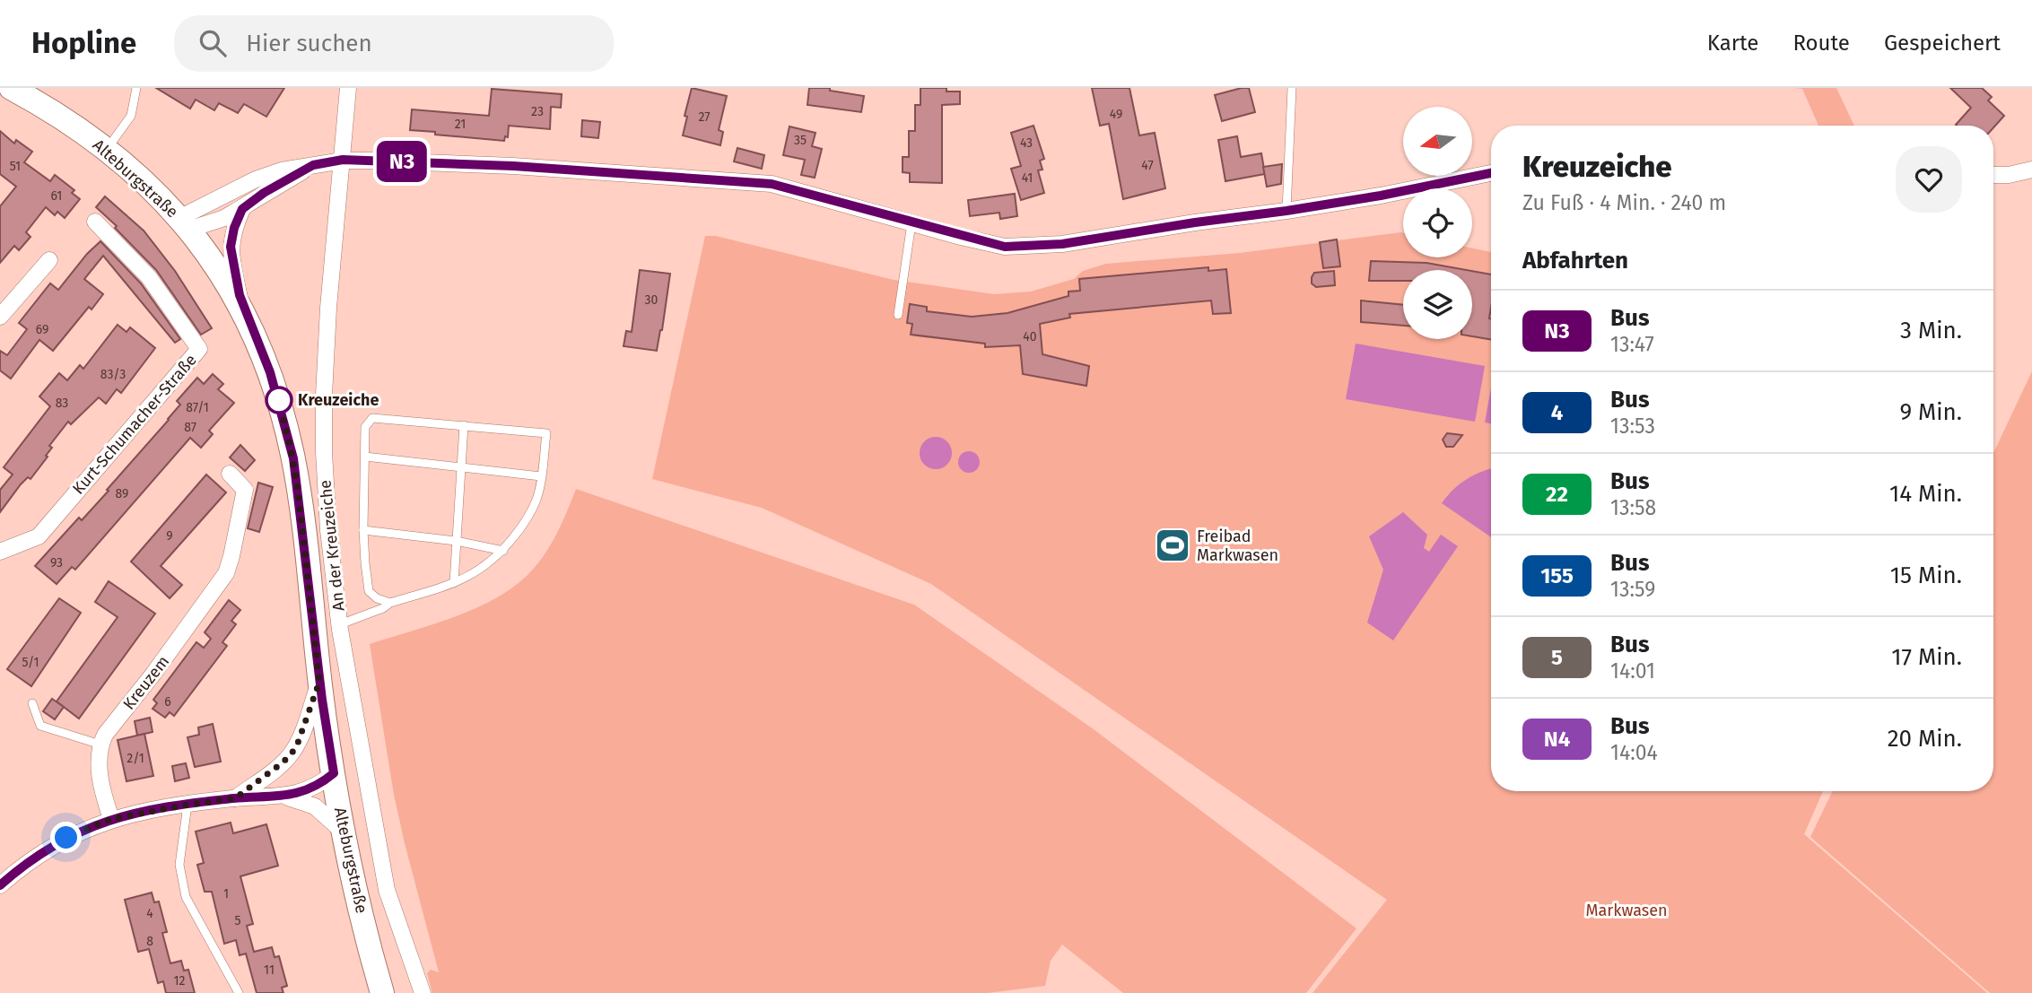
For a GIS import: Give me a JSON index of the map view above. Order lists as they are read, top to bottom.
{
  "streets": {
    "main road": ["Alteburgstraße"],
    "street": ["Kurt-Schumacher-Straße", "An der Kreuzeiche", "Kreuzem"]
  },
  "parks": ["Markwasen"],
  "places": {
    "other": ["Kreuzeiche"],
    "sports": ["Freibad Markwasen"]
  },
  "lines": ["bus line N3"],
  "house_numbers": [
    "23",
    "49",
    "27",
    "21",
    "35",
    "43",
    "47",
    "51",
    "41",
    "61",
    "30",
    "69",
    "40",
    "83/3",
    "83",
    "87/1",
    "87",
    "89",
    "9",
    "93",
    "5/1",
    "6",
    "2/1",
    "1",
    "4",
    "5",
    "8",
    "11",
    "12"
  ],
  "north": "left",
  "page": {
    "header": "Hopline",
    "search": "Hier suchen",
    "nav": ["Karte", "Route", "Gespeichert"],
    "on_map": "N3",
    "heading": [
      ["Kreuzeiche", "Zu Fuß · 4 Min. · 240 m"],
      "Abfahrten"
    ],
    "list": [
      {
        "mark": "N3",
        "name": "Bus",
        "note": "13:47",
        "value": "3 Min."
      },
      {
        "mark": "4",
        "name": "Bus",
        "note": "13:53",
        "value": "9 Min."
      },
      {
        "mark": "22",
        "name": "Bus",
        "note": "13:58",
        "value": "14 Min."
      },
      {
        "mark": "155",
        "name": "Bus",
        "note": "13:59",
        "value": "15 Min."
      },
      {
        "mark": "5",
        "name": "Bus",
        "note": "14:01",
        "value": "17 Min."
      },
      {
        "mark": "N4",
        "name": "Bus",
        "note": "14:04",
        "value": "20 Min."
      }
    ]
  }
}
